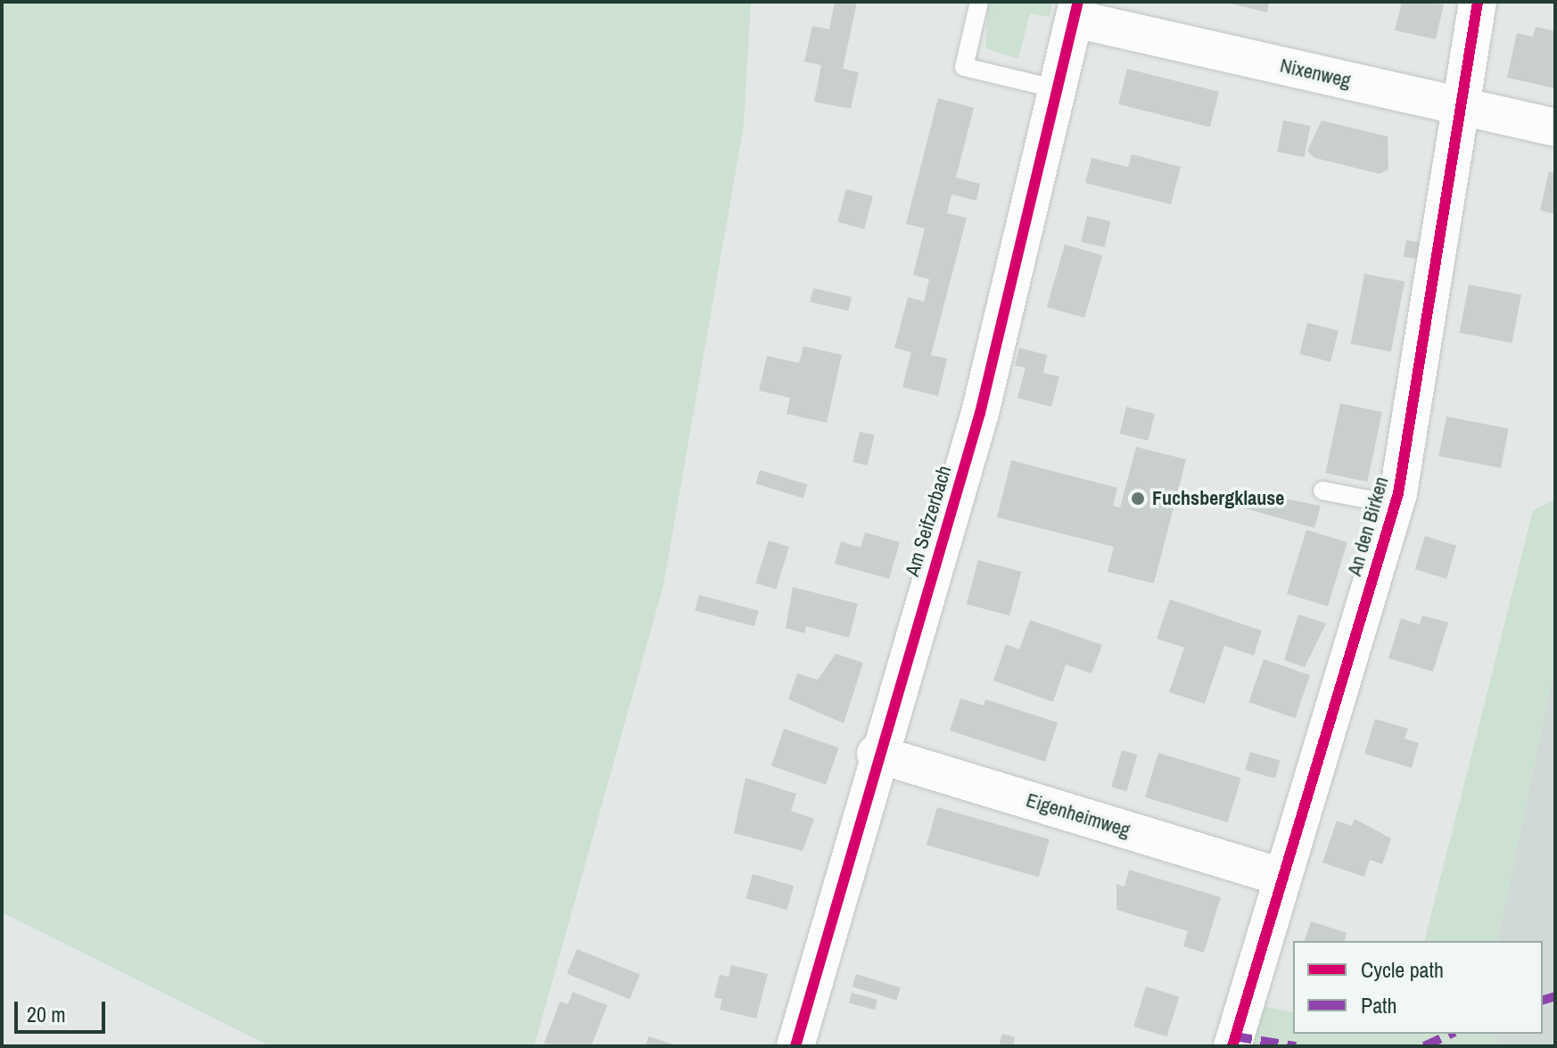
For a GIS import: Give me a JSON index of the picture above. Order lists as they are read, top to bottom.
{
  "streets": {
    "street": [
      "Nixenweg",
      "Am Seifzerbach",
      "An den Birken",
      "Eigenheimweg"
    ]
  },
  "crossings": [
    ["Nixenweg", "Am Seifzerbach"],
    ["Nixenweg", "An den Birken"],
    ["Am Seifzerbach", "Eigenheimweg"],
    ["An den Birken", "Eigenheimweg"]
  ],
  "places": ["Fuchsbergklause"],
  "legend": ["Cycle path", "Path"],
  "scale_bar": "20 m"
}
